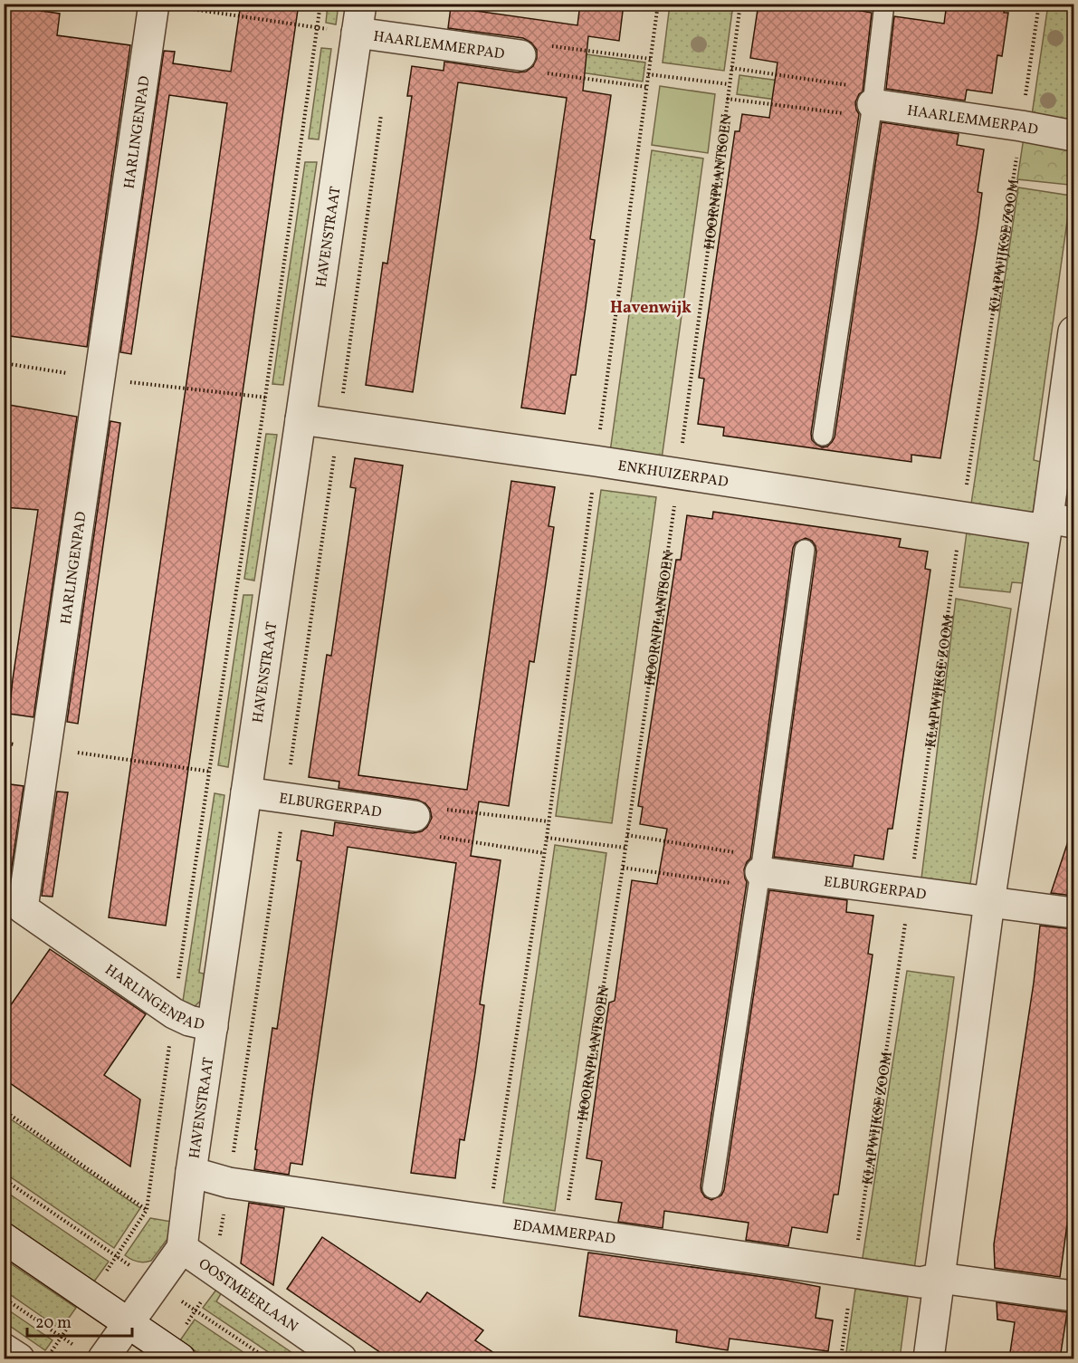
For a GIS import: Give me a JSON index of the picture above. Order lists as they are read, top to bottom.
{
  "streets": {
    "street": [
      "HAARLEMMERPAD",
      "HARLINGENPAD",
      "HAVENSTRAAT",
      "ENKHUIZERPAD",
      "ELBURGERPAD",
      "EDAMMERPAD",
      "OOSTMEERLAAN"
    ],
    "path": ["HOORNPLANTSOEN", "KLAPWIJKSE ZOOM"]
  },
  "crossings": [
    ["HAARLEMMERPAD", "HAVENSTRAAT"],
    ["HAARLEMMERPAD", "KLAPWIJKSE ZOOM"],
    ["HARLINGENPAD", "HAVENSTRAAT"],
    ["HOORNPLANTSOEN", "ENKHUIZERPAD"],
    ["HOORNPLANTSOEN", "EDAMMERPAD"],
    ["HAVENSTRAAT", "ENKHUIZERPAD"],
    ["HAVENSTRAAT", "ELBURGERPAD"],
    ["HAVENSTRAAT", "EDAMMERPAD"],
    ["HAVENSTRAAT", "OOSTMEERLAAN"],
    ["KLAPWIJKSE ZOOM", "ENKHUIZERPAD"],
    ["KLAPWIJKSE ZOOM", "ELBURGERPAD"],
    ["KLAPWIJKSE ZOOM", "EDAMMERPAD"]
  ],
  "districts": ["Havenwijk"],
  "scale_bar": "20 m"
}
